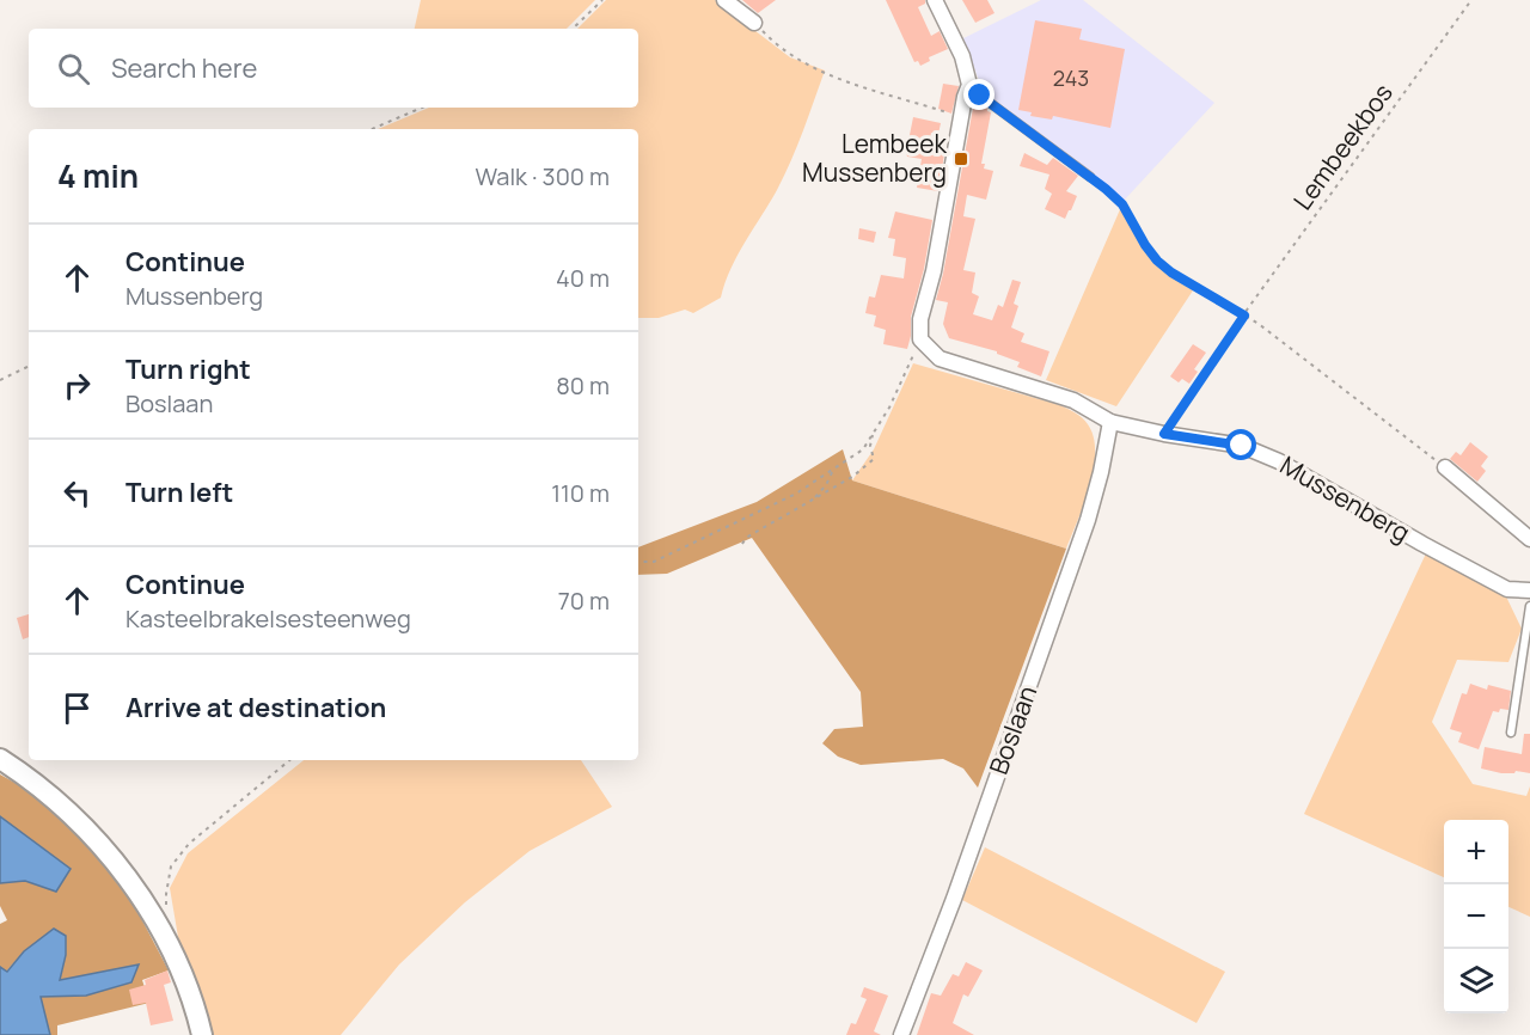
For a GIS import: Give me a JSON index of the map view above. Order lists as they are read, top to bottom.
{
  "streets": {
    "street": ["Mussenberg", "Boslaan"],
    "path": ["Lembeekbos"]
  },
  "crossings": [
    ["Mussenberg", "Boslaan"]
  ],
  "places": {
    "transit": ["Lembeek Mussenberg"]
  },
  "house_numbers": ["243"],
  "page": {
    "search": "Search here",
    "heading": ["4 min", "Walk · 300 m"],
    "list": [
      ["Continue", "Mussenberg", "40 m"],
      ["Turn right", "Boslaan", "80 m"],
      ["Turn left", "110 m"],
      ["Continue", "Kasteelbrakelsesteenweg", "70 m"],
      "Arrive at destination"
    ],
    "map_buttons": ["+", "−"]
  }
}
